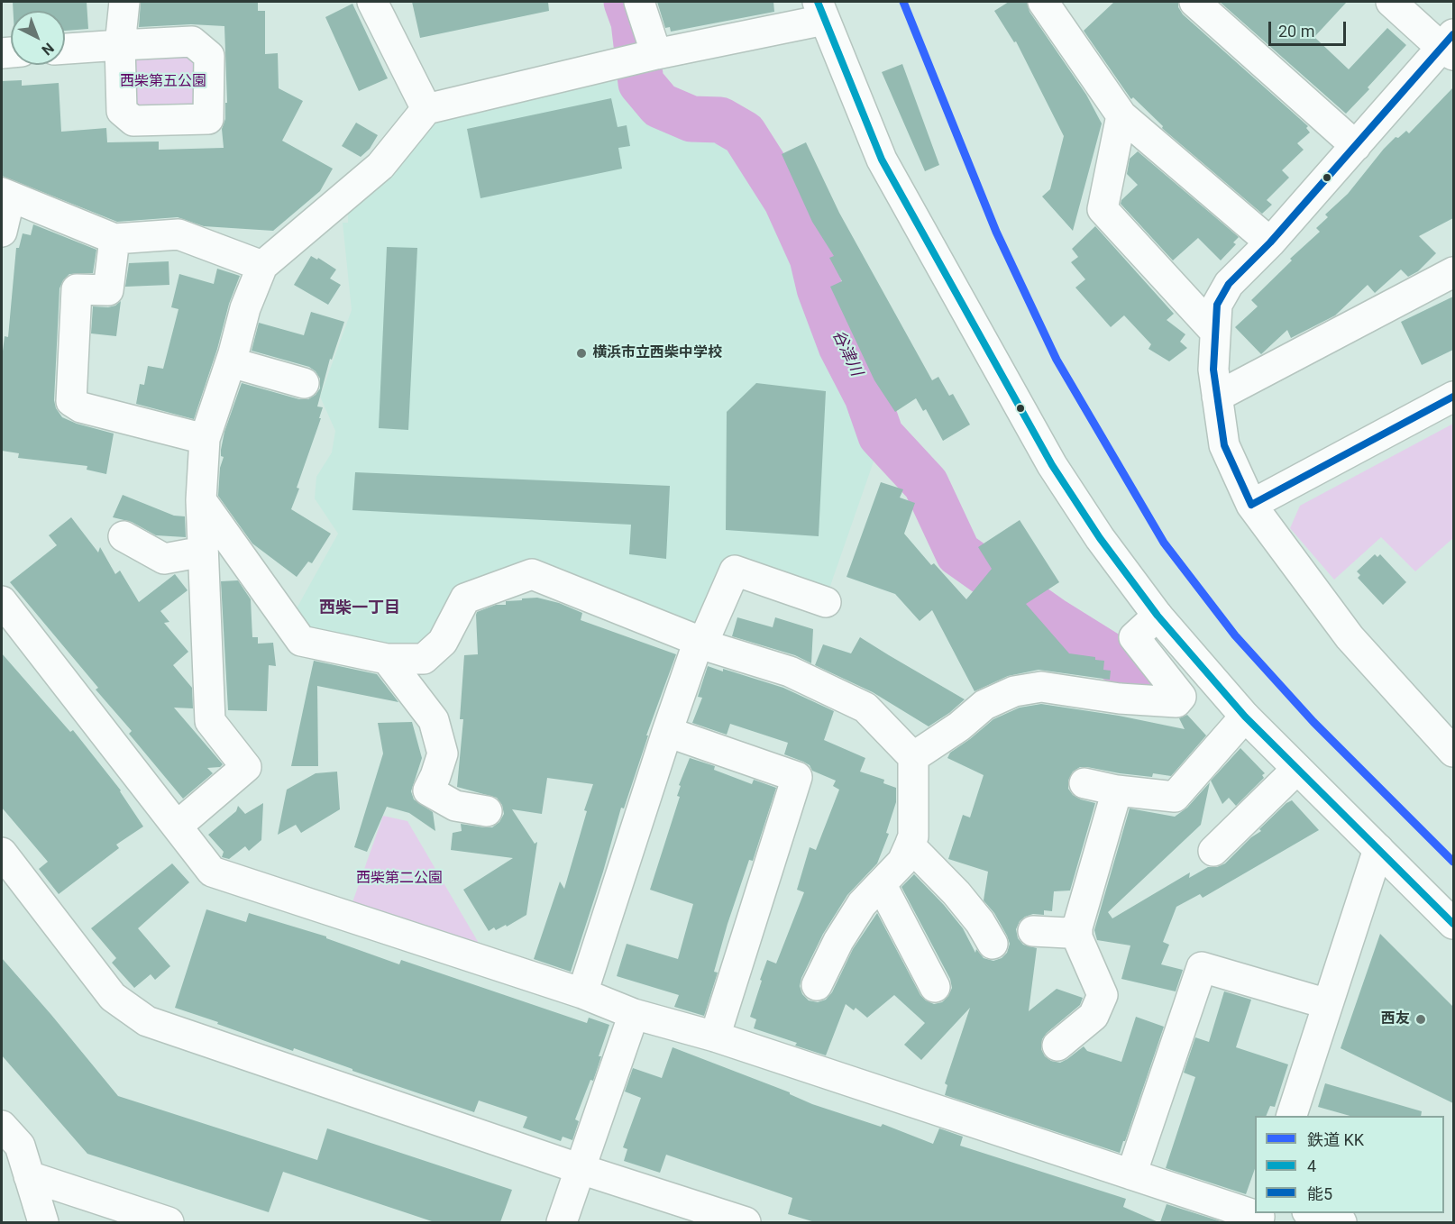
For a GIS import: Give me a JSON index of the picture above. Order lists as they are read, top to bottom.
{
  "districts": ["西柴一丁目"],
  "water": ["谷津川"],
  "parks": ["西柴第五公園", "西柴第二公園"],
  "places": ["横浜市立西柴中学校", "西友"],
  "lines": ["rail line KK", "transit line 4", "transit line 能5"],
  "legend": ["鉄道 KK", "4", "能5"],
  "scale_bar": "20 m",
  "north": "bottom right"
}
